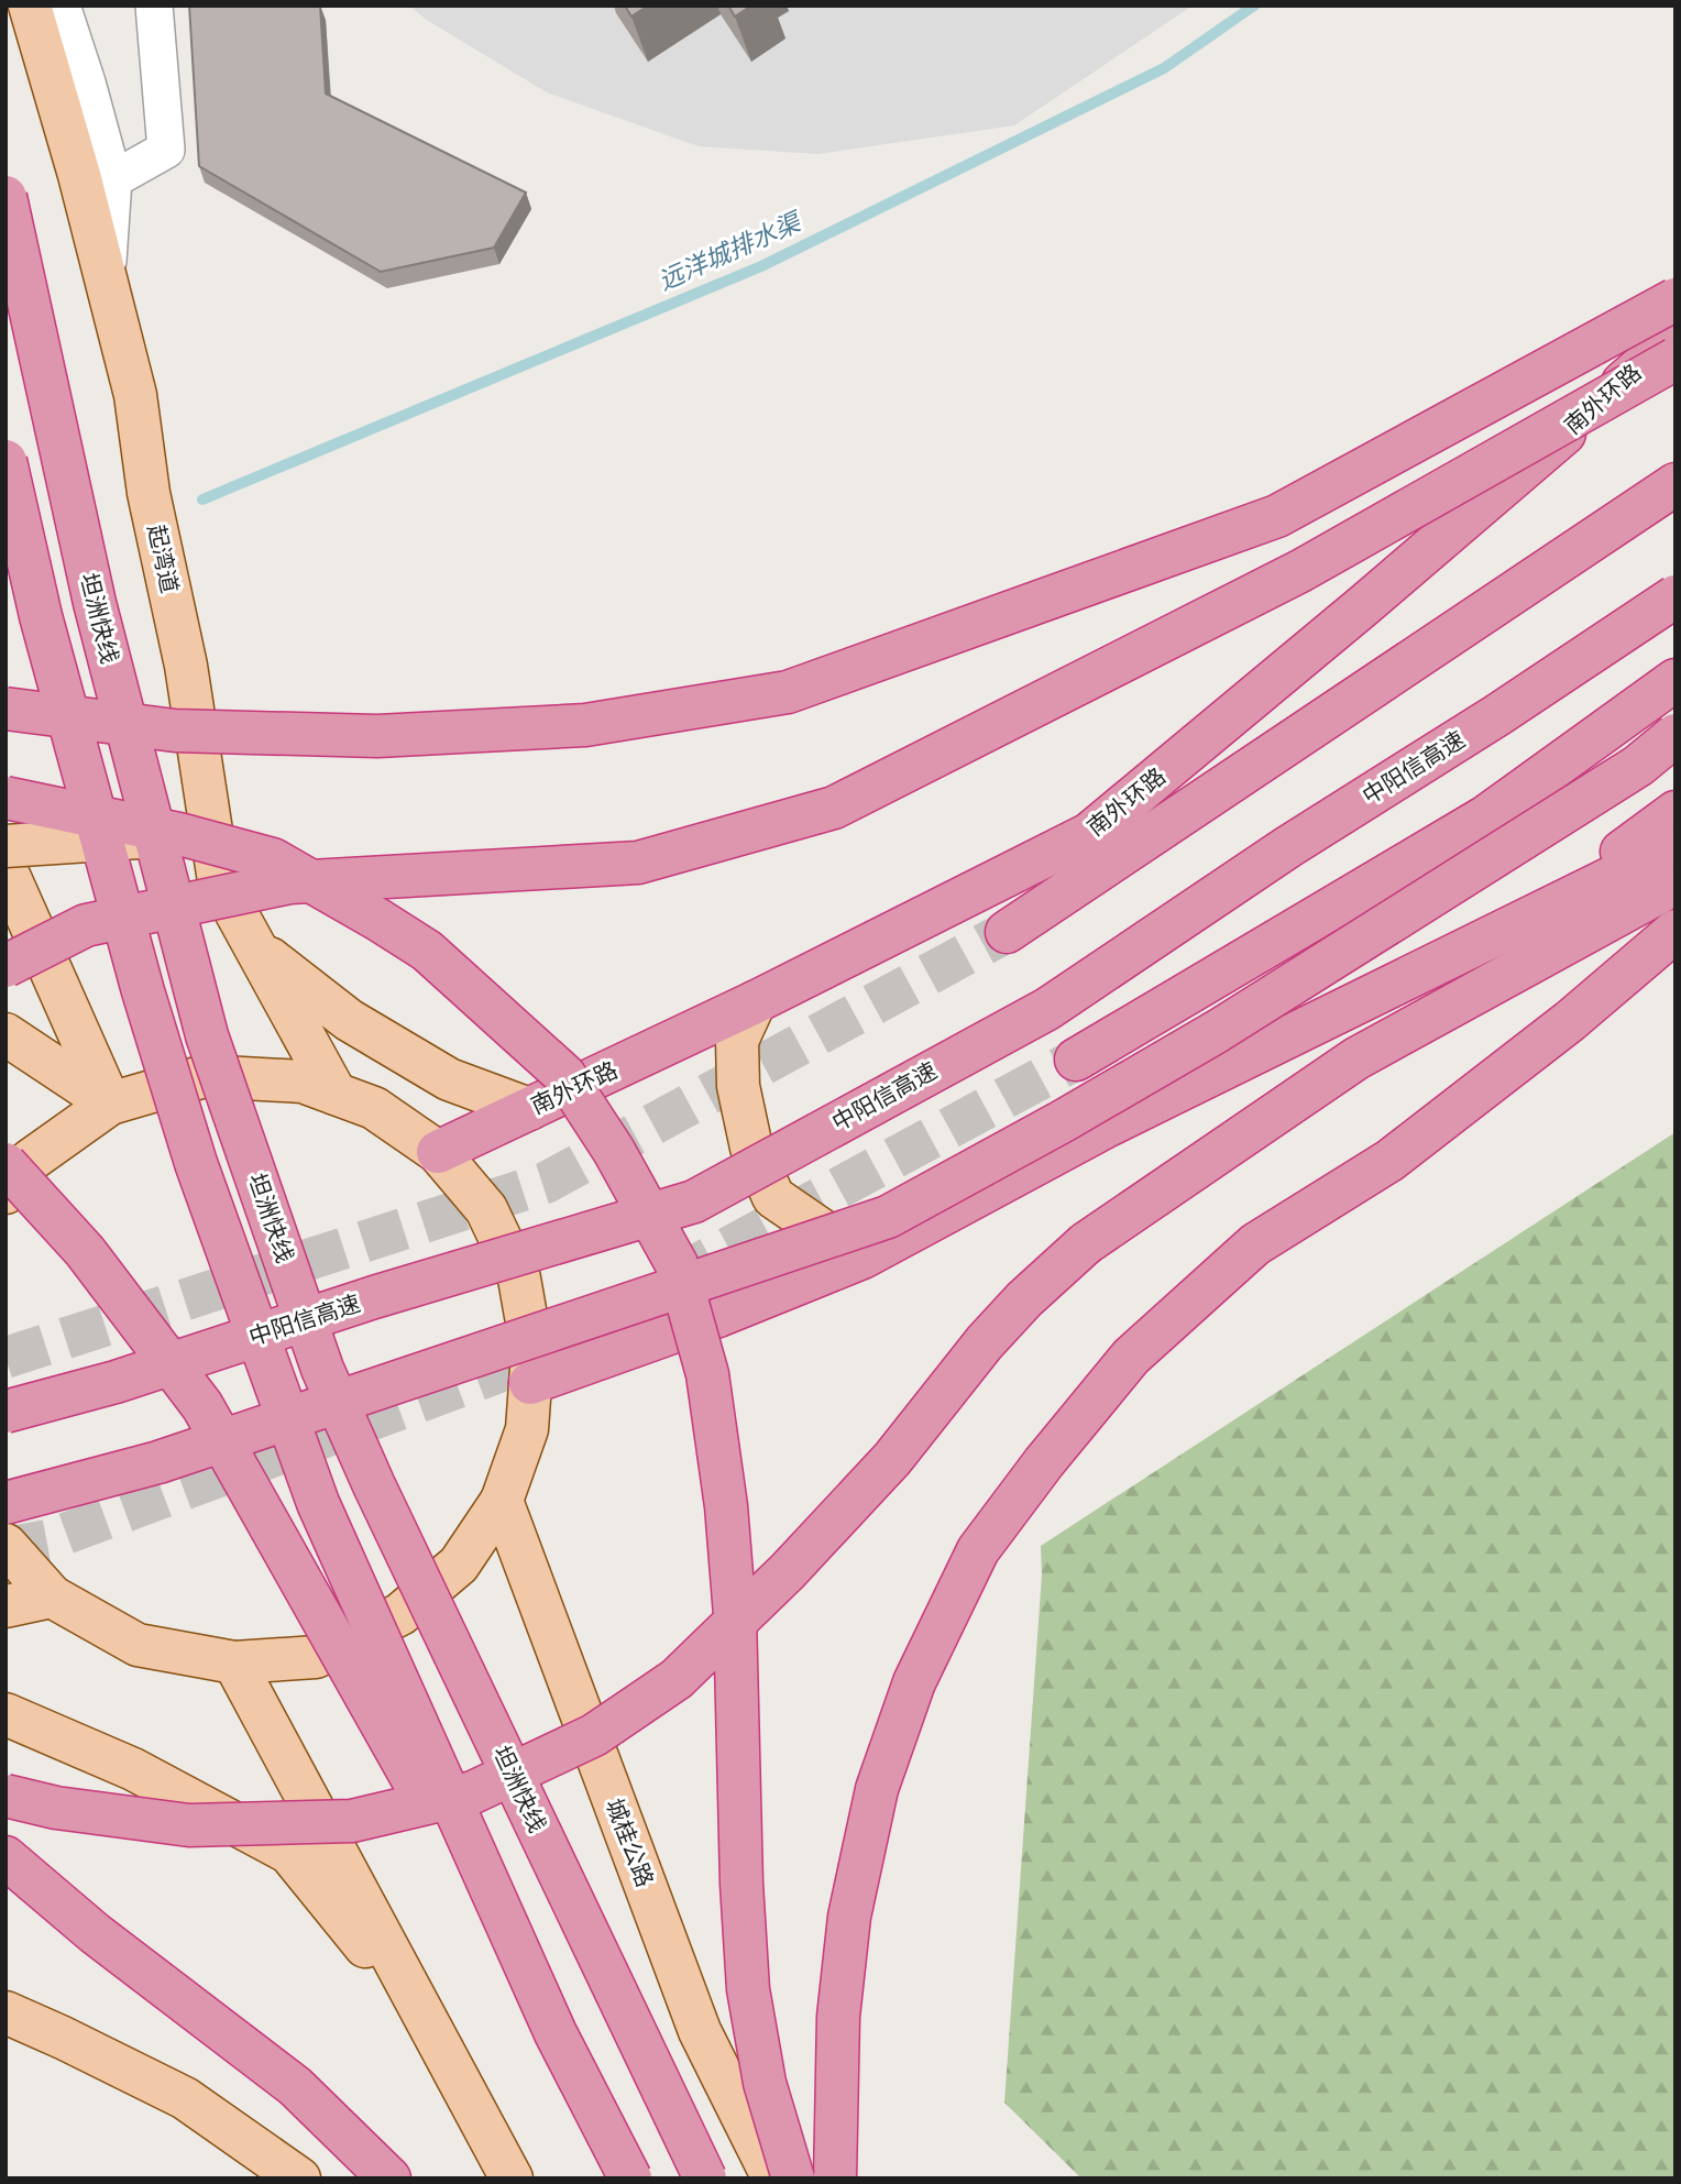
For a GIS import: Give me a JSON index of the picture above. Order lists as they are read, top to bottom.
{
  "streets": {
    "highway": ["南外环路", "坦洲快线", "中阳信高速"],
    "main road": ["起湾道", "城桂公路"]
  },
  "water": ["远洋城排水渠"]
}
